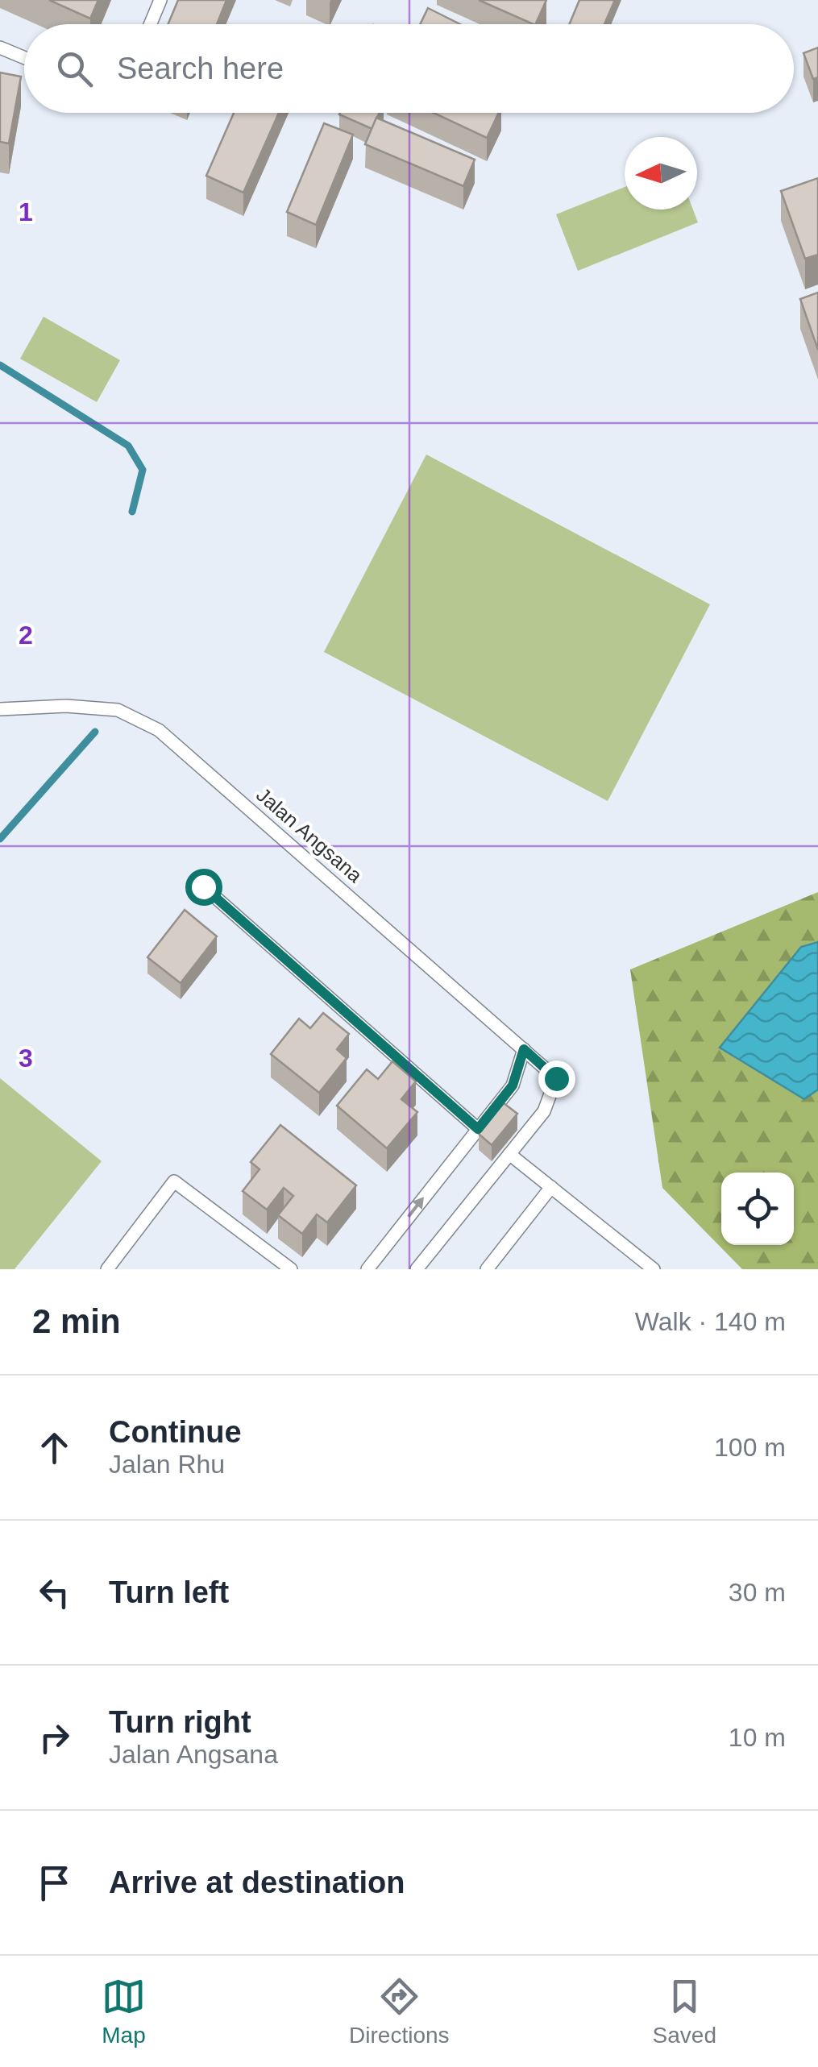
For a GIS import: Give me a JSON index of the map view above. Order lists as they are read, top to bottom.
{
  "streets": {
    "lane": ["Jalan Angsana"]
  },
  "north": "left",
  "page": {
    "search": "Search here",
    "heading": ["2 min", "Walk · 140 m"],
    "list": [
      ["Continue", "Jalan Rhu", "100 m"],
      ["Turn left", "30 m"],
      ["Turn right", "Jalan Angsana", "10 m"],
      "Arrive at destination"
    ],
    "nav": ["Map", "Directions", "Saved"]
  },
  "grid": {
    "rows": ["1", "2", "3"]
  }
}
